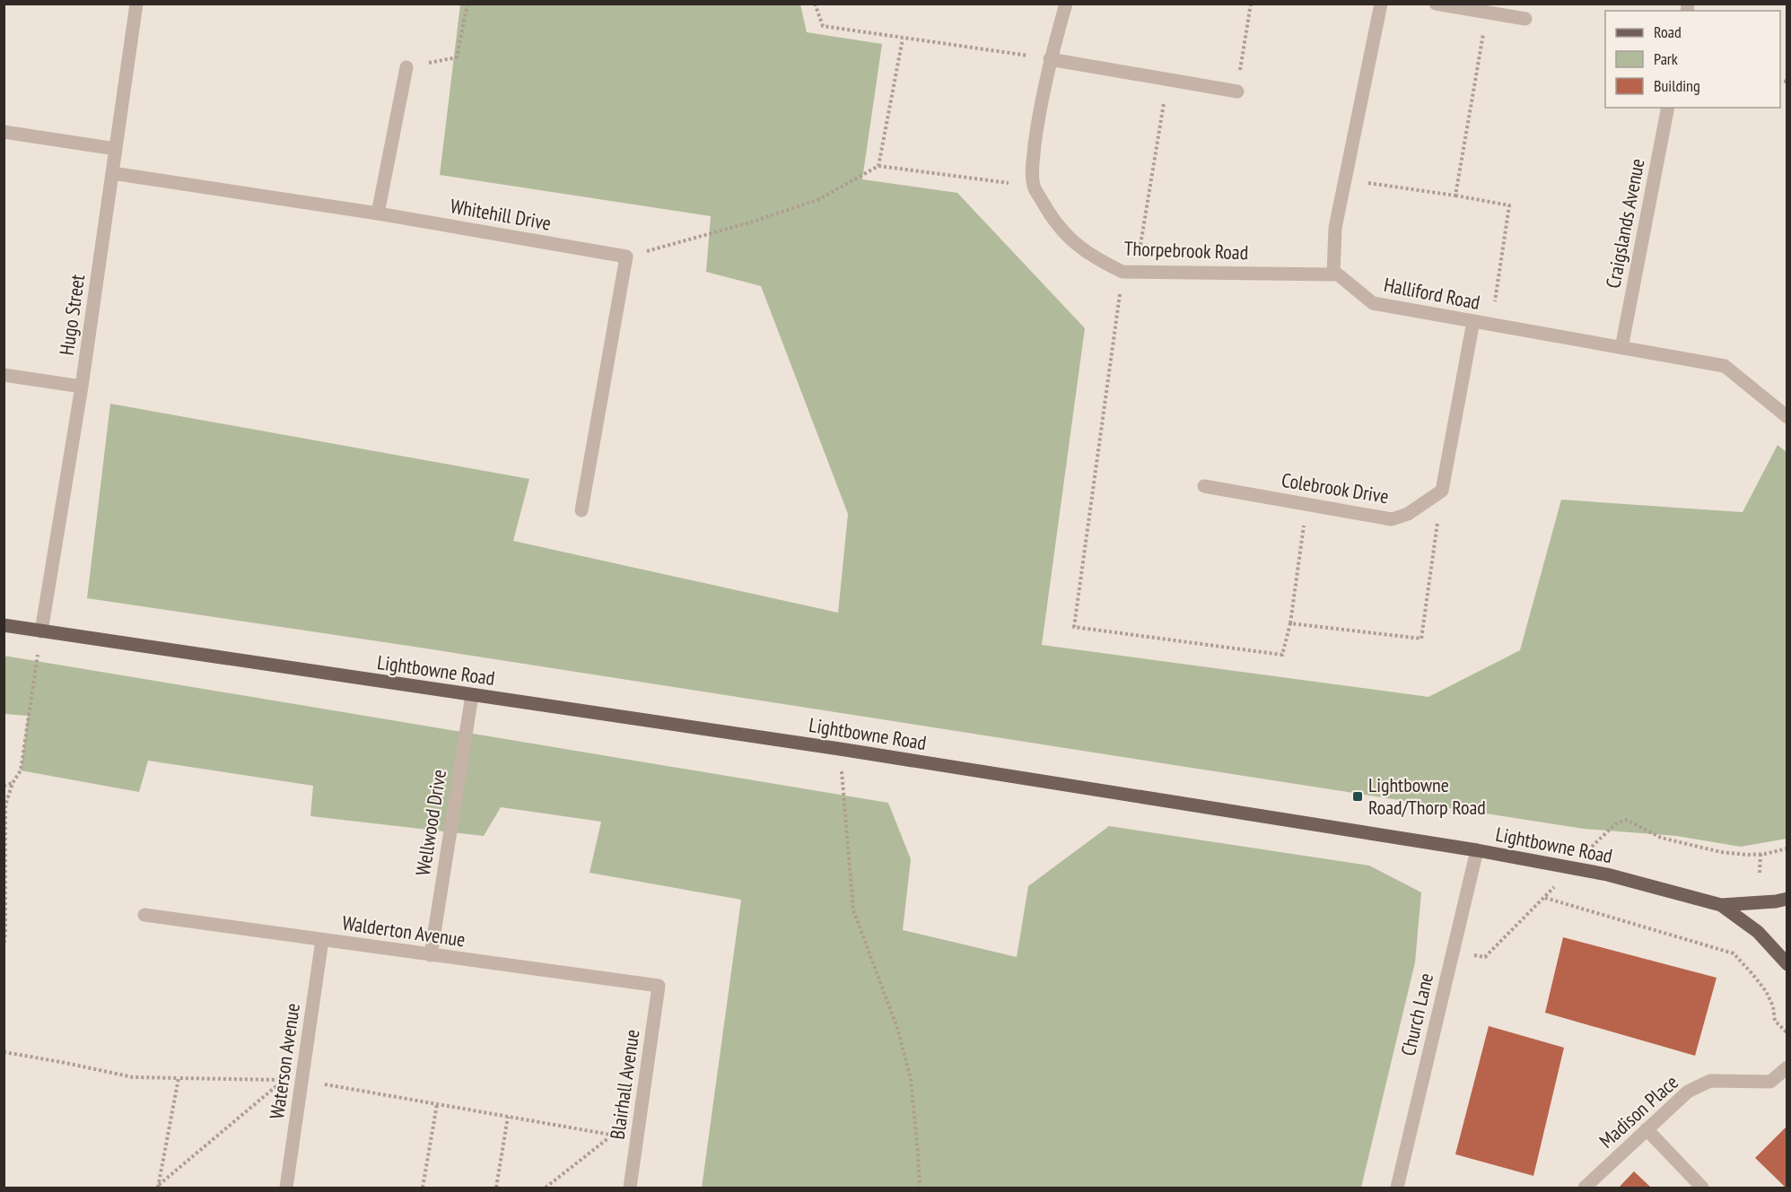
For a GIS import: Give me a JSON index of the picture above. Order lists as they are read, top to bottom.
{
  "streets": {
    "main road": ["Lightbowne Road"],
    "street": [
      "Whitehill Drive",
      "Craigslands Avenue",
      "Thorpebrook Road",
      "Halliford Road",
      "Hugo Street",
      "Colebrook Drive",
      "Wellwood Drive",
      "Walderton Avenue",
      "Church Lane",
      "Waterson Avenue",
      "Blairhall Avenue",
      "Madison Place"
    ]
  },
  "crossings": [
    ["Whitehill Drive", "Hugo Street"],
    ["Craigslands Avenue", "Halliford Road"],
    ["Thorpebrook Road", "Halliford Road"],
    ["Hugo Street", "Lightbowne Road"],
    ["Lightbowne Road", "Wellwood Drive"],
    ["Lightbowne Road", "Church Lane"],
    ["Wellwood Drive", "Walderton Avenue"],
    ["Walderton Avenue", "Waterson Avenue"],
    ["Walderton Avenue", "Blairhall Avenue"]
  ],
  "places": {
    "transit": ["Lightbowne Road/Thorp Road"]
  },
  "legend": ["Road", "Park", "Building"]
}
